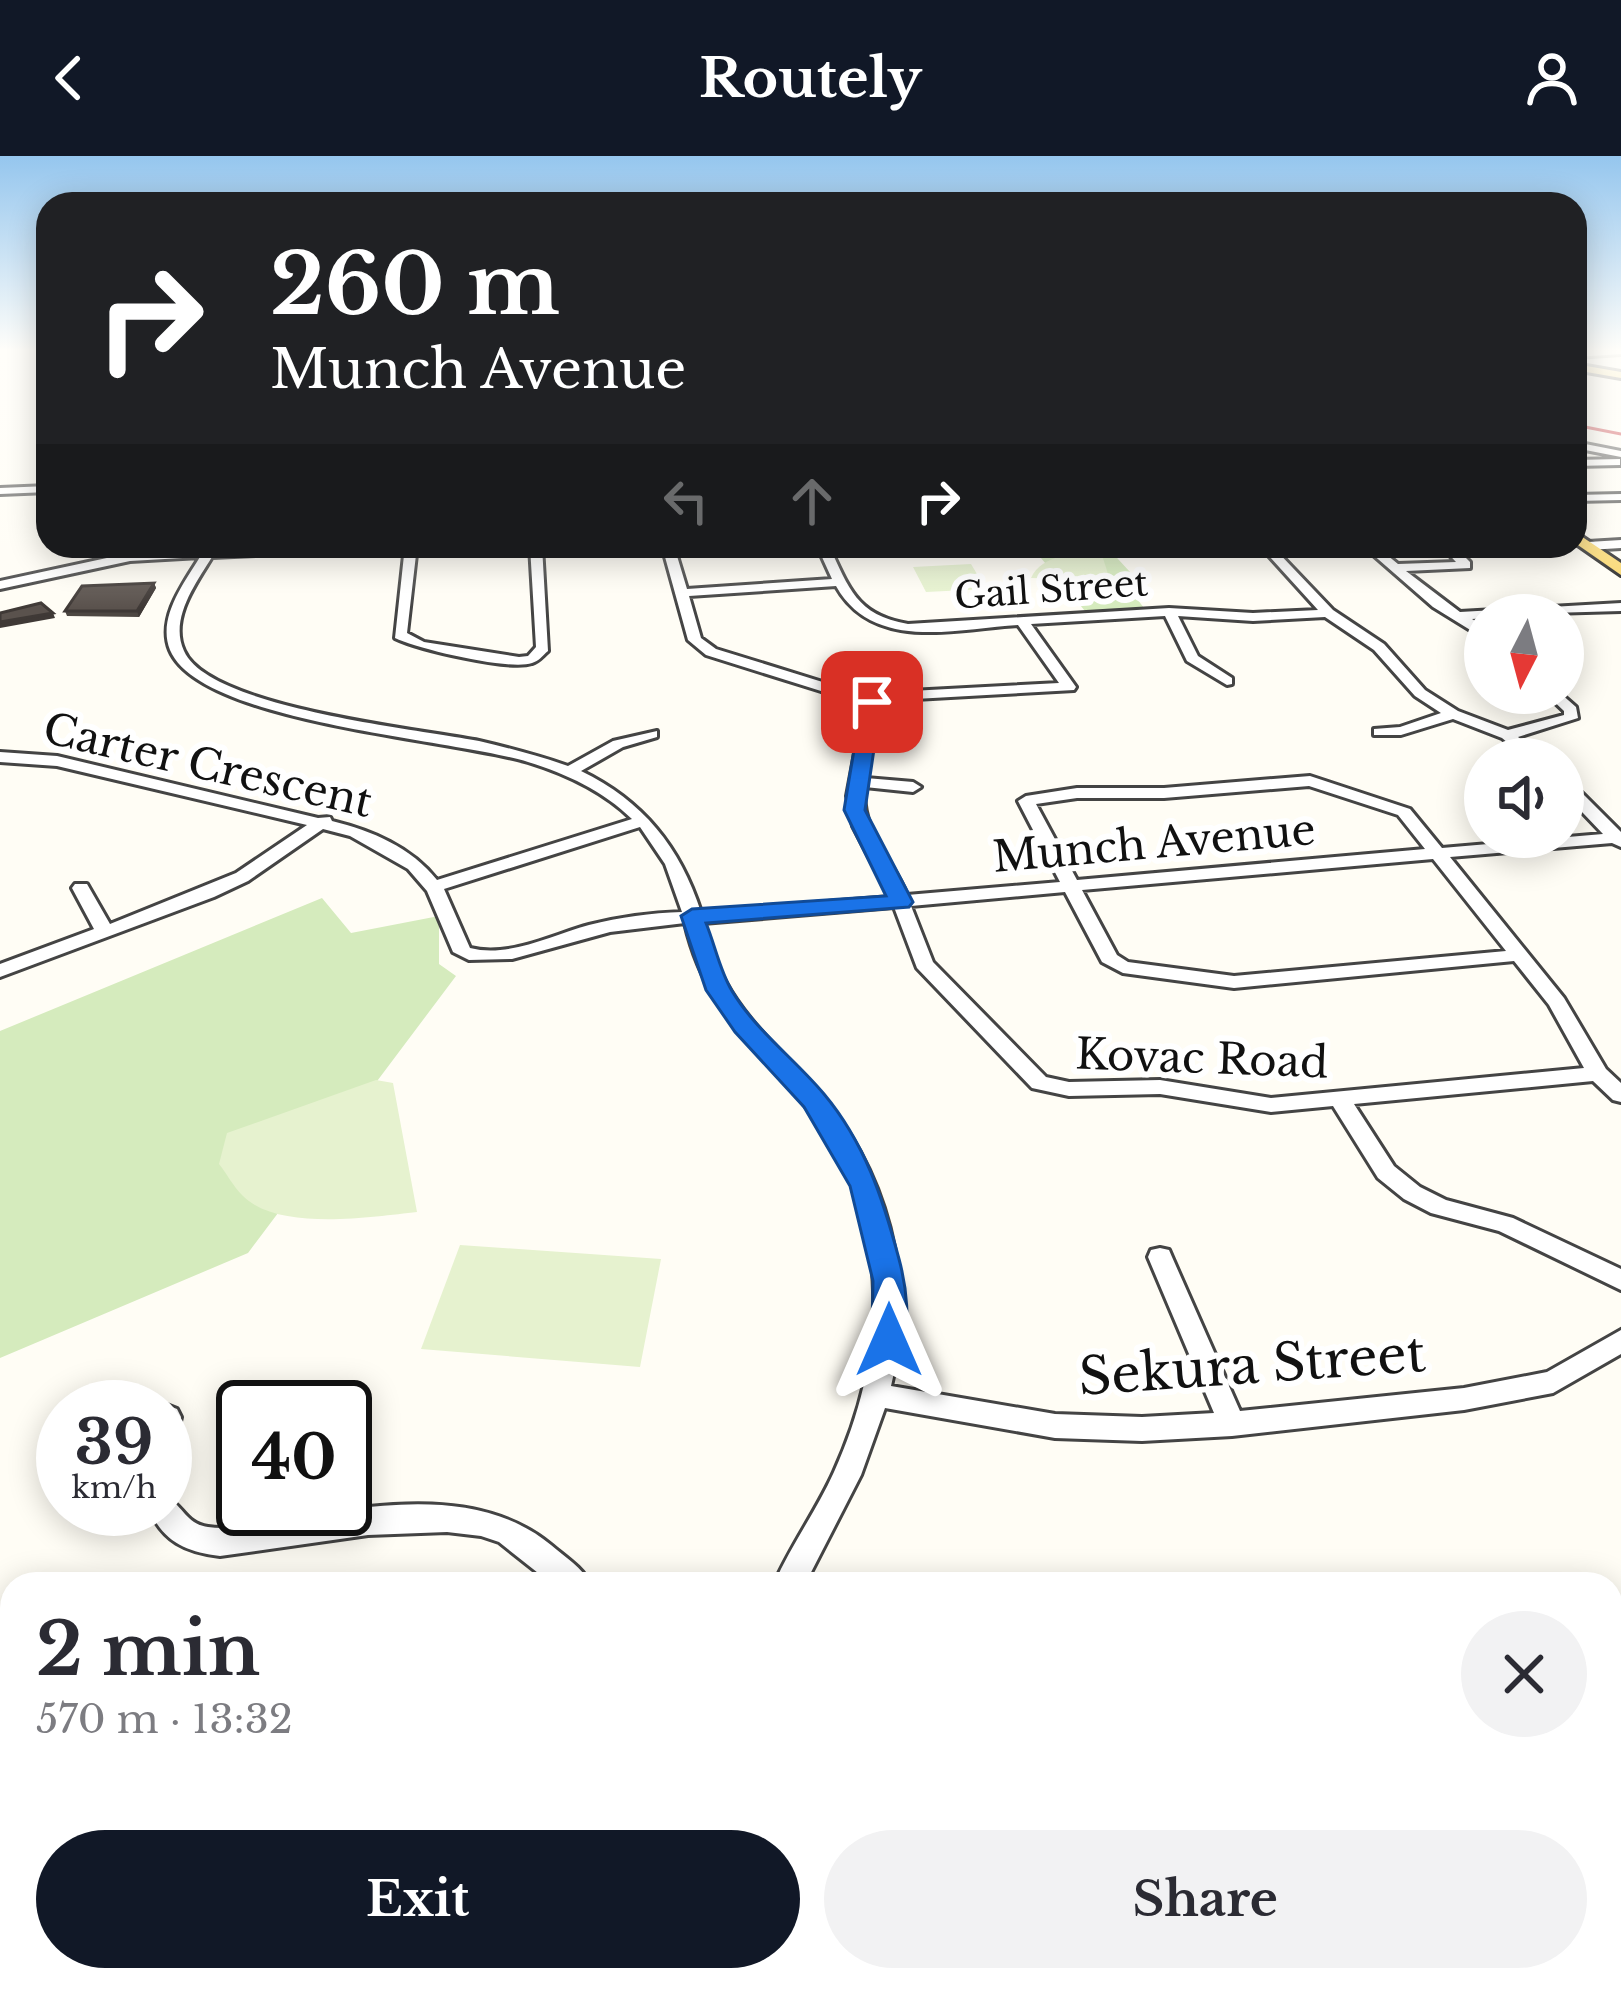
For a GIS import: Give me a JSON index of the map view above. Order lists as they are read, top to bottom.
{
  "streets": {
    "street": [
      "Gail Street",
      "Carter Crescent",
      "Munch Avenue",
      "Kovac Road",
      "Sekura Street"
    ]
  },
  "crossings": [
    ["Carter Crescent", "Munch Avenue"],
    ["Munch Avenue", "Kovac Road"]
  ],
  "north": "bottom",
  "page": {
    "header": "Routely",
    "turn": ["260 m", "Munch Avenue"],
    "speed": "39 km/h",
    "limit": "40",
    "heading": ["2 min", "570 m · 13:32"],
    "buttons": ["Exit", "Share"]
  }
}
